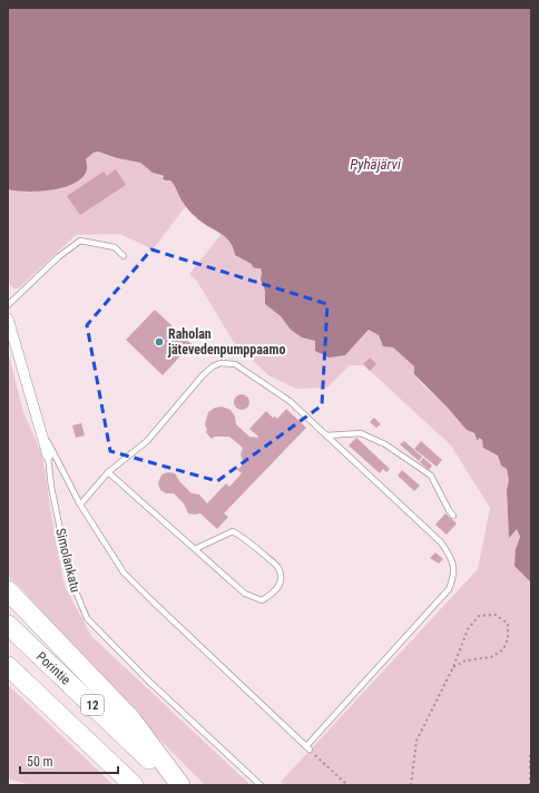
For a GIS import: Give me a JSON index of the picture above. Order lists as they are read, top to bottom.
{
  "streets": {
    "highway": ["Porintie", "12"],
    "street": ["Simolankatu"]
  },
  "water": ["Pyhäjärvi"],
  "places": ["Raholan jätevedenpumppaamo"],
  "scale_bar": "50 m"
}
